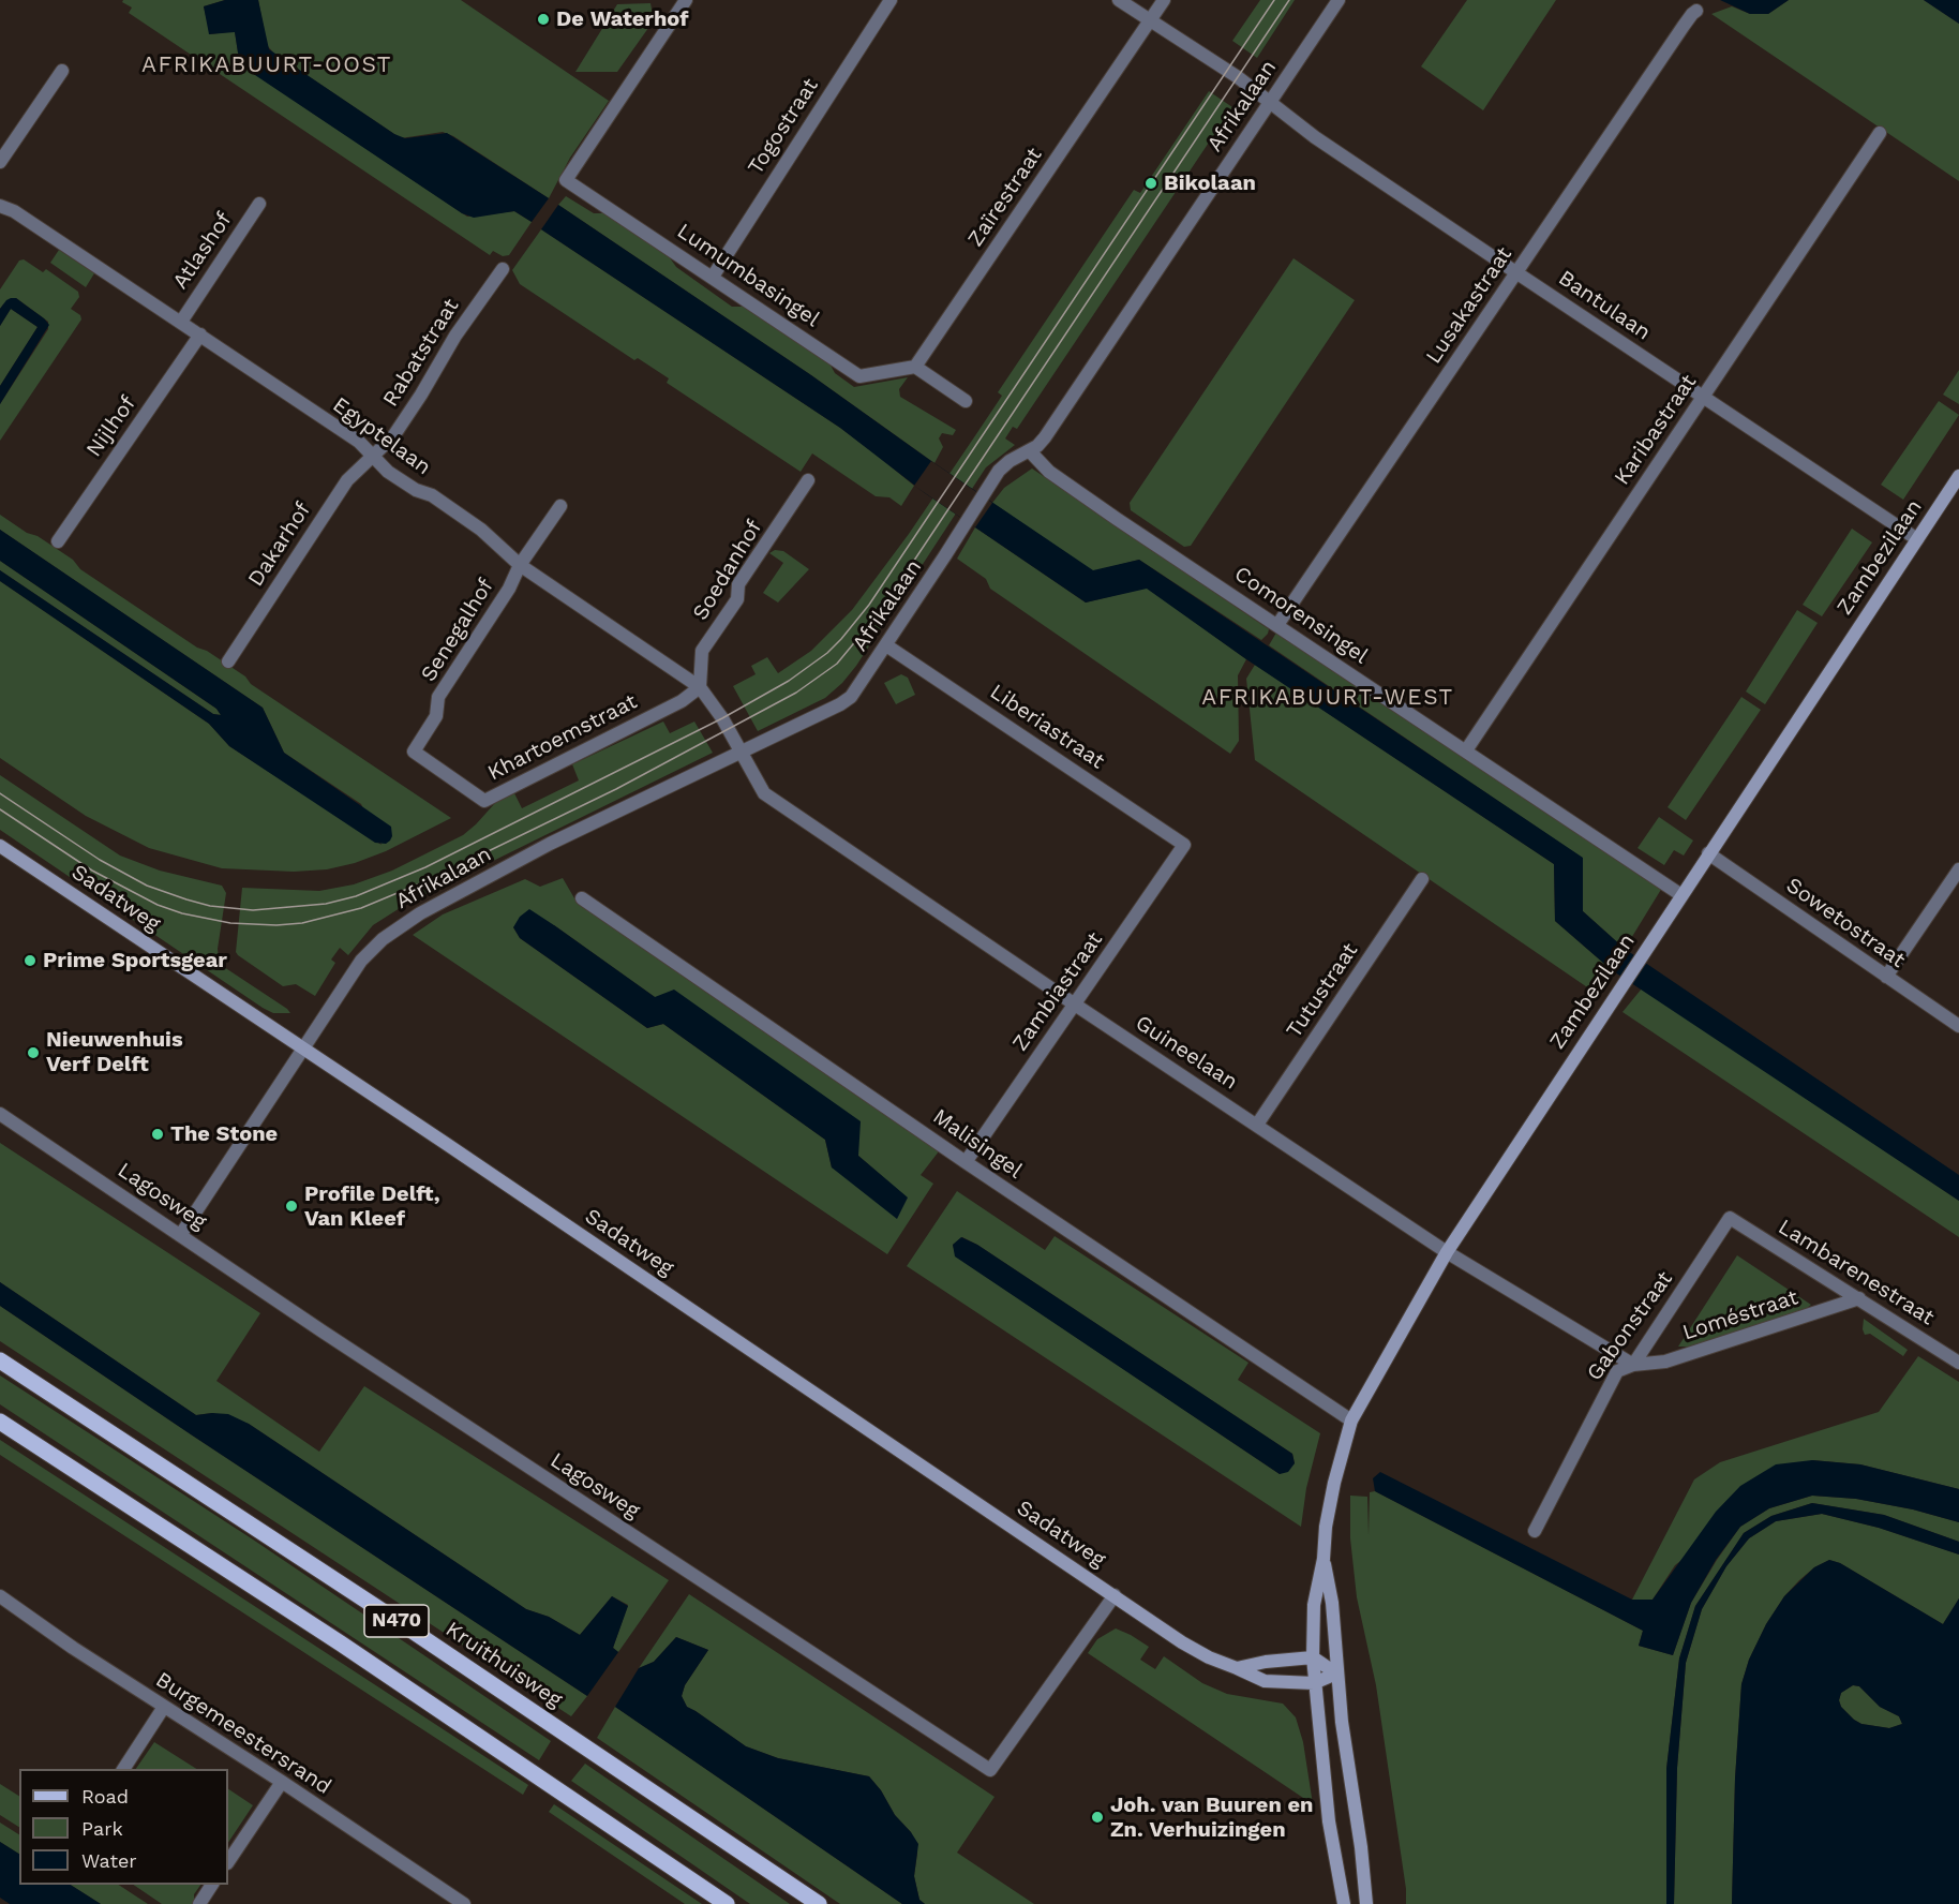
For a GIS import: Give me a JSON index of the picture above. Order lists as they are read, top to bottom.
{
  "streets": {
    "main road": ["N470", "Kruithuisweg"],
    "street": [
      "Afrikalaan",
      "Togostraat",
      "Zaïrestraat",
      "Atlashof",
      "Lumumbasingel",
      "Lusakastraat",
      "Bantulaan",
      "Rabatstraat",
      "Nijlhof",
      "Karibastraat",
      "Egyptelaan",
      "Dakarhof",
      "Zambezilaan",
      "Soedanhof",
      "Comorensingel",
      "Senegalhof",
      "Liberiastraat",
      "Khartoemstraat",
      "Sadatweg",
      "Sowetostraat",
      "Tutustraat",
      "Zambiastraat",
      "Guineelaan",
      "Malisingel",
      "Lagosweg",
      "Lambarenestraat",
      "Loméstraat",
      "Gabonstraat",
      "Burgemeestersrand"
    ]
  },
  "crossings": [
    ["Afrikalaan", "Bantulaan"],
    ["Afrikalaan", "Egyptelaan"],
    ["Afrikalaan", "Comorensingel"],
    ["Afrikalaan", "Liberiastraat"],
    ["Afrikalaan", "Sadatweg"],
    ["Afrikalaan", "Guineelaan"],
    ["Afrikalaan", "Lagosweg"],
    ["Togostraat", "Lumumbasingel"],
    ["Zaïrestraat", "Lumumbasingel"],
    ["Atlashof", "Egyptelaan"],
    ["Lusakastraat", "Bantulaan"],
    ["Lusakastraat", "Comorensingel"],
    ["Bantulaan", "Karibastraat"],
    ["Bantulaan", "Zambezilaan"],
    ["Rabatstraat", "Egyptelaan"],
    ["Rabatstraat", "Dakarhof"],
    ["Nijlhof", "Egyptelaan"],
    ["Karibastraat", "Comorensingel"],
    ["Egyptelaan", "Dakarhof"],
    ["Egyptelaan", "Soedanhof"],
    ["Egyptelaan", "Senegalhof"],
    ["Egyptelaan", "Khartoemstraat"],
    ["Egyptelaan", "Guineelaan"],
    ["Zambezilaan", "Comorensingel"],
    ["Zambezilaan", "Sadatweg"],
    ["Zambezilaan", "Sowetostraat"],
    ["Zambezilaan", "Guineelaan"],
    ["Zambezilaan", "Malisingel"],
    ["Soedanhof", "Khartoemstraat"],
    ["Senegalhof", "Khartoemstraat"],
    ["Liberiastraat", "Zambiastraat"],
    ["Sadatweg", "Lagosweg"],
    ["Tutustraat", "Guineelaan"],
    ["Zambiastraat", "Guineelaan"],
    ["Zambiastraat", "Malisingel"],
    ["Guineelaan", "Loméstraat"],
    ["Guineelaan", "Gabonstraat"],
    ["Lambarenestraat", "Loméstraat"],
    ["Lambarenestraat", "Gabonstraat"],
    ["Loméstraat", "Gabonstraat"]
  ],
  "districts": ["AFRIKABUURT-OOST", "AFRIKABUURT-WEST"],
  "places": [
    "De Waterhof",
    "Bikolaan",
    "Prime Sportsgear",
    "Nieuwenhuis Verf Delft",
    "The Stone",
    "Profile Delft, Van Kleef",
    "Joh. van Buuren en Zn. Verhuizingen"
  ],
  "legend": ["Road", "Park", "Water"]
}
